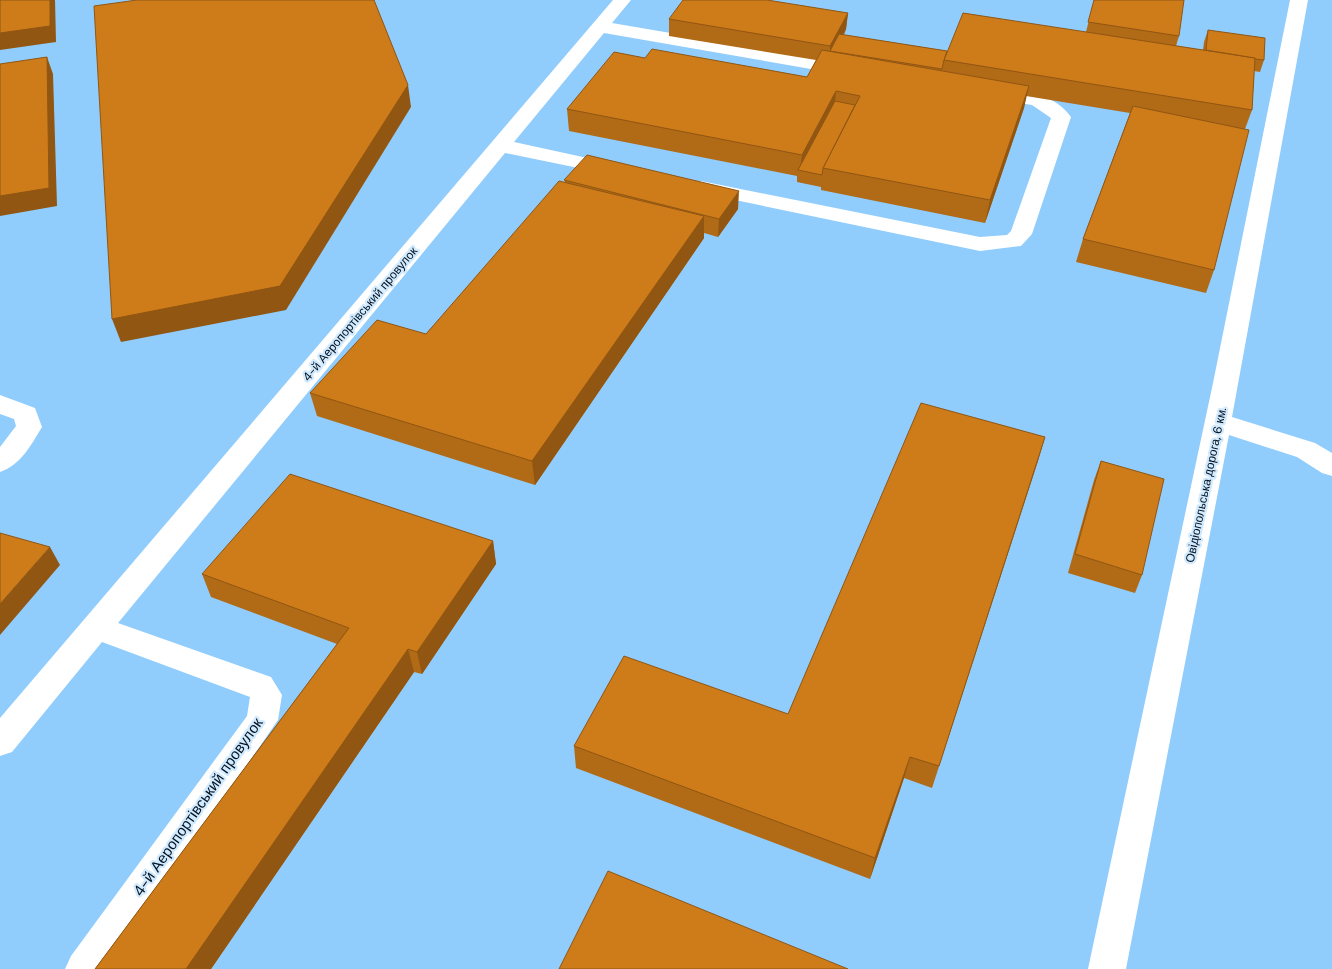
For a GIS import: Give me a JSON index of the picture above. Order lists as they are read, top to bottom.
{
  "streets": {
    "street": ["4-й Аеропортівський провулок", "Овідіопольська дорога, 6 км."]
  }
}
